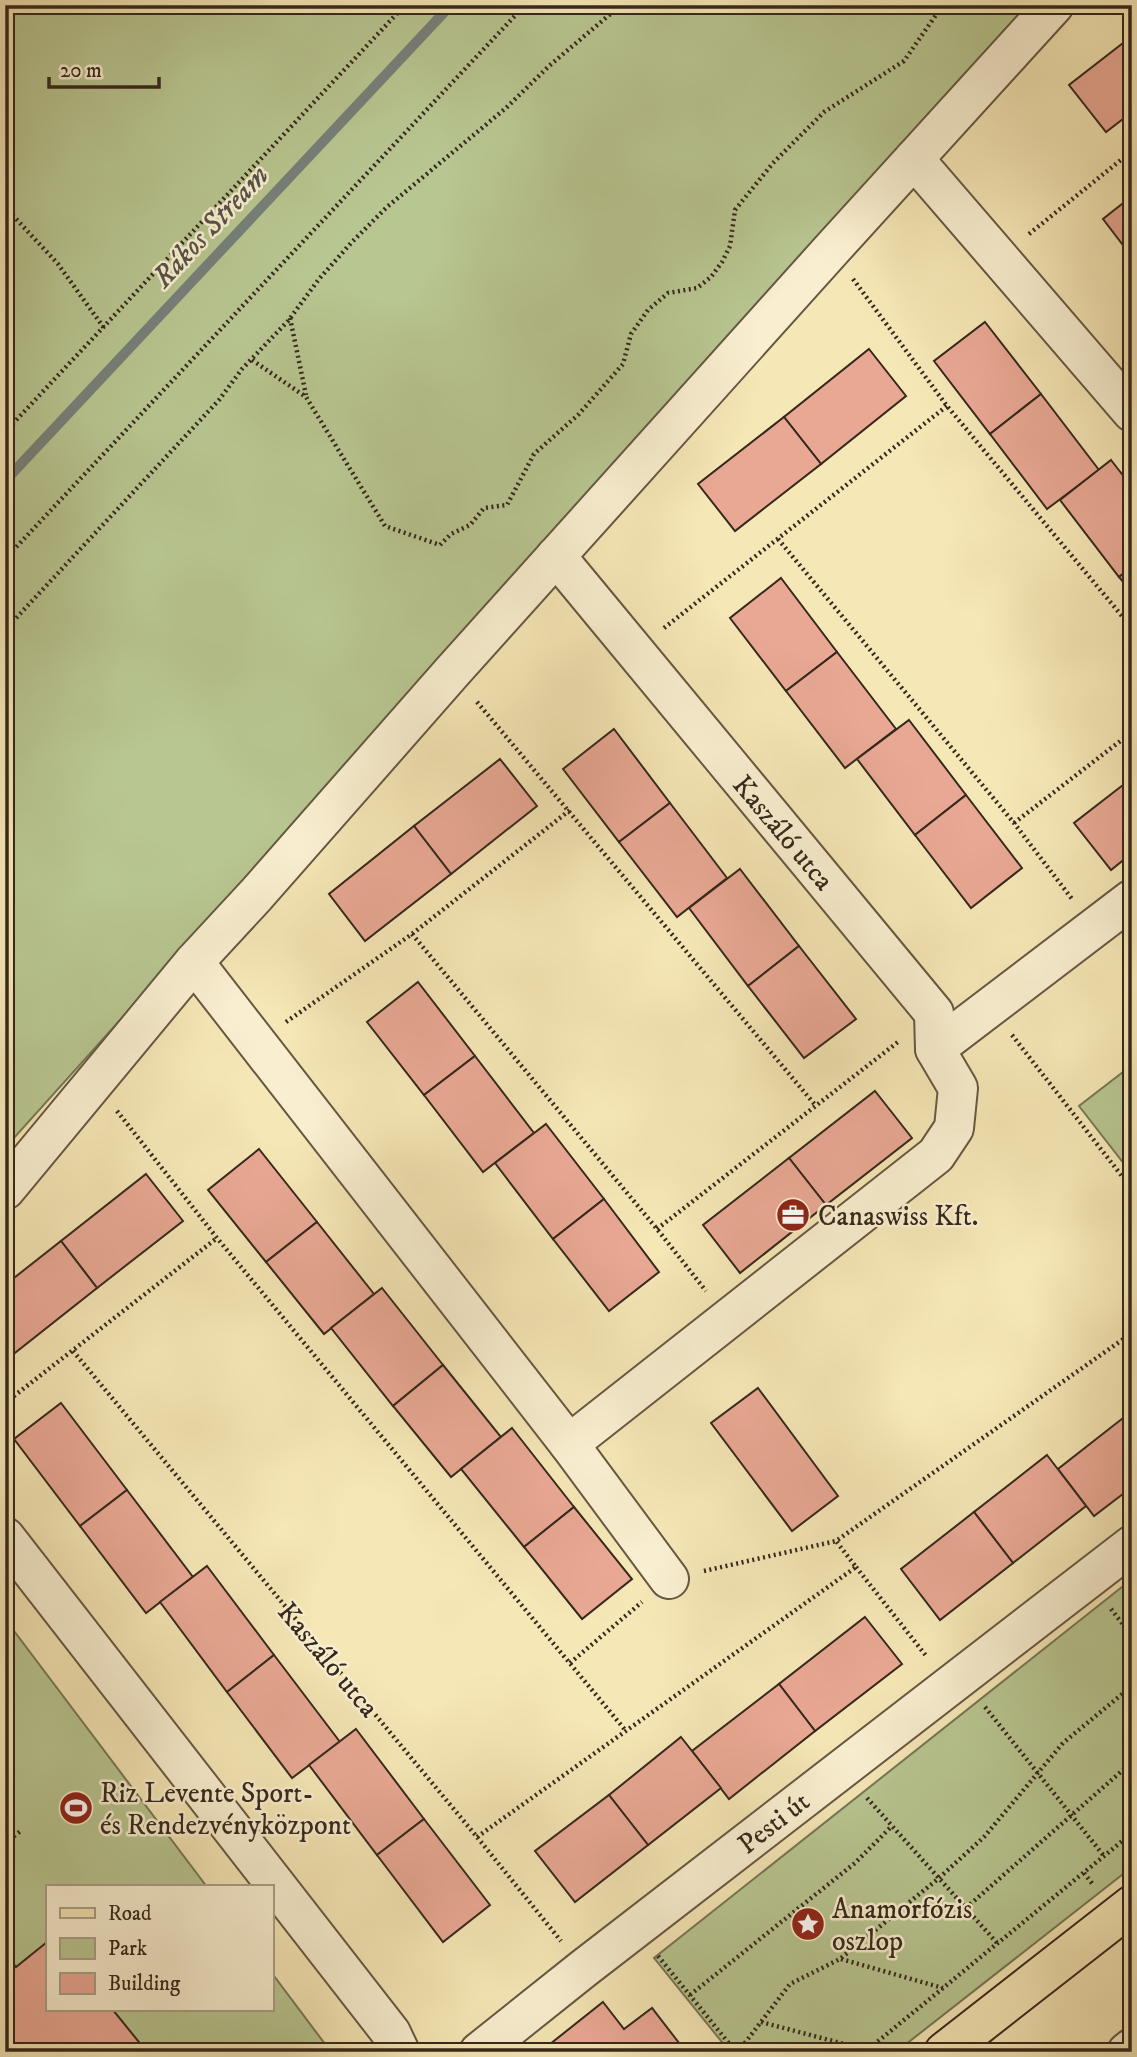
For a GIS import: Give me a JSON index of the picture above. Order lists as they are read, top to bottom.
{
  "streets": {
    "street": ["Kaszáló utca", "Pesti út"]
  },
  "crossings": [
    ["Kaszáló utca", "Pesti út"]
  ],
  "water": ["Rákos Stream"],
  "places": {
    "office": ["Canaswiss Kft."],
    "sports": ["Riz Levente Sport- és Rendezvényközpont"],
    "place": ["Anamorfózis oszlop"]
  },
  "legend": ["Road", "Park", "Building"],
  "scale_bar": "20 m"
}
